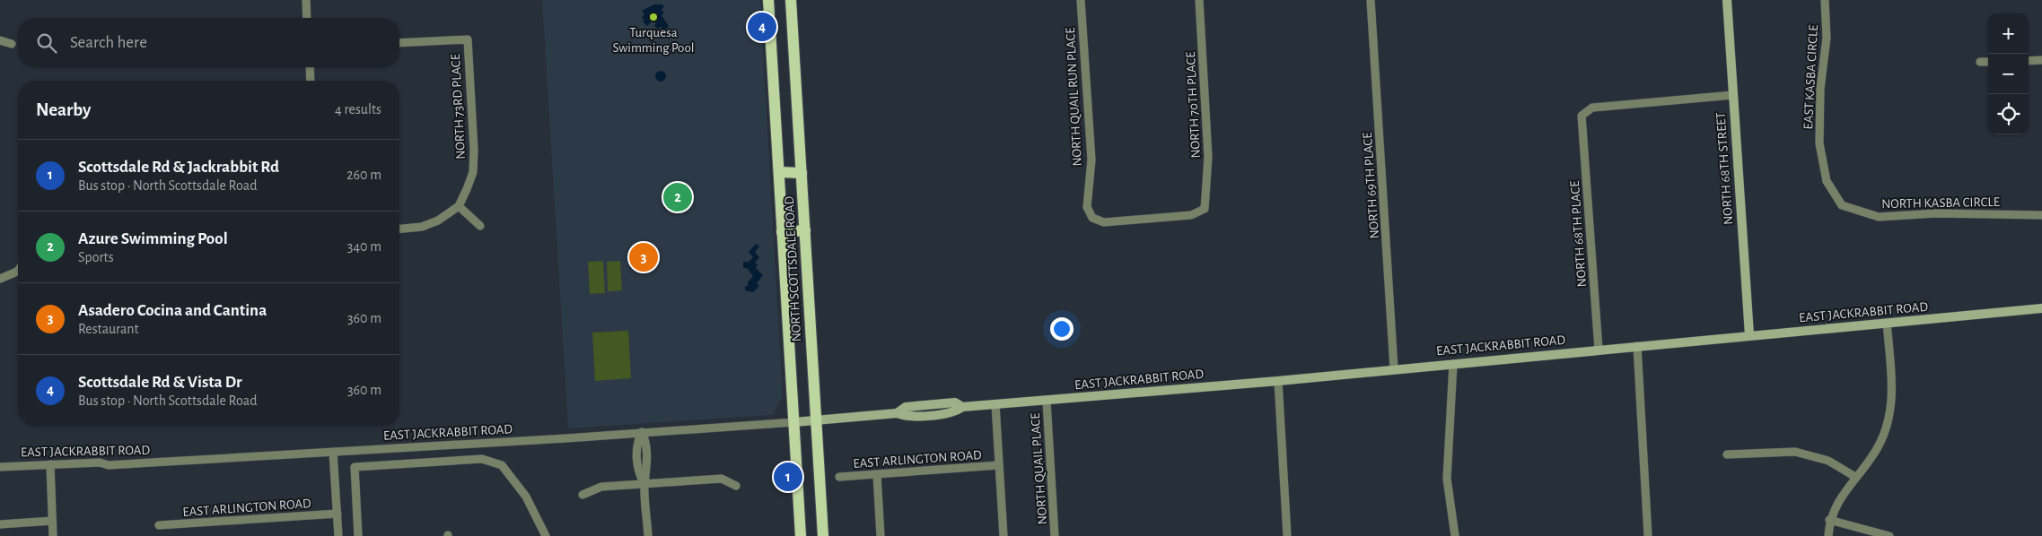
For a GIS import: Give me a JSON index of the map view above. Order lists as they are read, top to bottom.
{
  "streets": {
    "main road": ["NORTH SCOTTSDALE ROAD"],
    "street": [
      "EAST KASBA CIRCLE",
      "NORTH QUAIL RUN PLACE",
      "NORTH 70TH PLACE",
      "NORTH 73RD PLACE",
      "NORTH 68TH STREET",
      "NORTH 69TH PLACE",
      "NORTH KASBA CIRCLE",
      "NORTH 68TH PLACE",
      "EAST JACKRABBIT ROAD",
      "EAST ARLINGTON ROAD",
      "NORTH QUAIL PLACE"
    ]
  },
  "crossings": [
    ["EAST KASBA CIRCLE", "NORTH KASBA CIRCLE"],
    ["NORTH QUAIL RUN PLACE", "NORTH 70TH PLACE"],
    ["NORTH 68TH STREET", "NORTH 68TH PLACE"],
    ["NORTH 68TH STREET", "EAST JACKRABBIT ROAD"],
    ["NORTH 69TH PLACE", "EAST JACKRABBIT ROAD"],
    ["NORTH 68TH PLACE", "EAST JACKRABBIT ROAD"],
    ["NORTH SCOTTSDALE ROAD", "EAST JACKRABBIT ROAD"],
    ["EAST JACKRABBIT ROAD", "NORTH QUAIL PLACE"]
  ],
  "places": ["Turquesa Swimming Pool"],
  "page": {
    "pins": [
      "4",
      "2",
      "3",
      "1"
    ],
    "map_buttons": ["+", "−"],
    "search": "Search here",
    "heading": ["Nearby", "4 results"],
    "list": [
      {
        "mark": "1",
        "name": "Scottsdale Rd & Jackrabbit Rd",
        "note": "Bus stop · North Scottsdale Road",
        "value": "260 m"
      },
      {
        "mark": "2",
        "name": "Azure Swimming Pool",
        "note": "Sports",
        "value": "340 m"
      },
      {
        "mark": "3",
        "name": "Asadero Cocina and Cantina",
        "note": "Restaurant",
        "value": "360 m"
      },
      {
        "mark": "4",
        "name": "Scottsdale Rd & Vista Dr",
        "note": "Bus stop · North Scottsdale Road",
        "value": "360 m"
      }
    ]
  }
}
